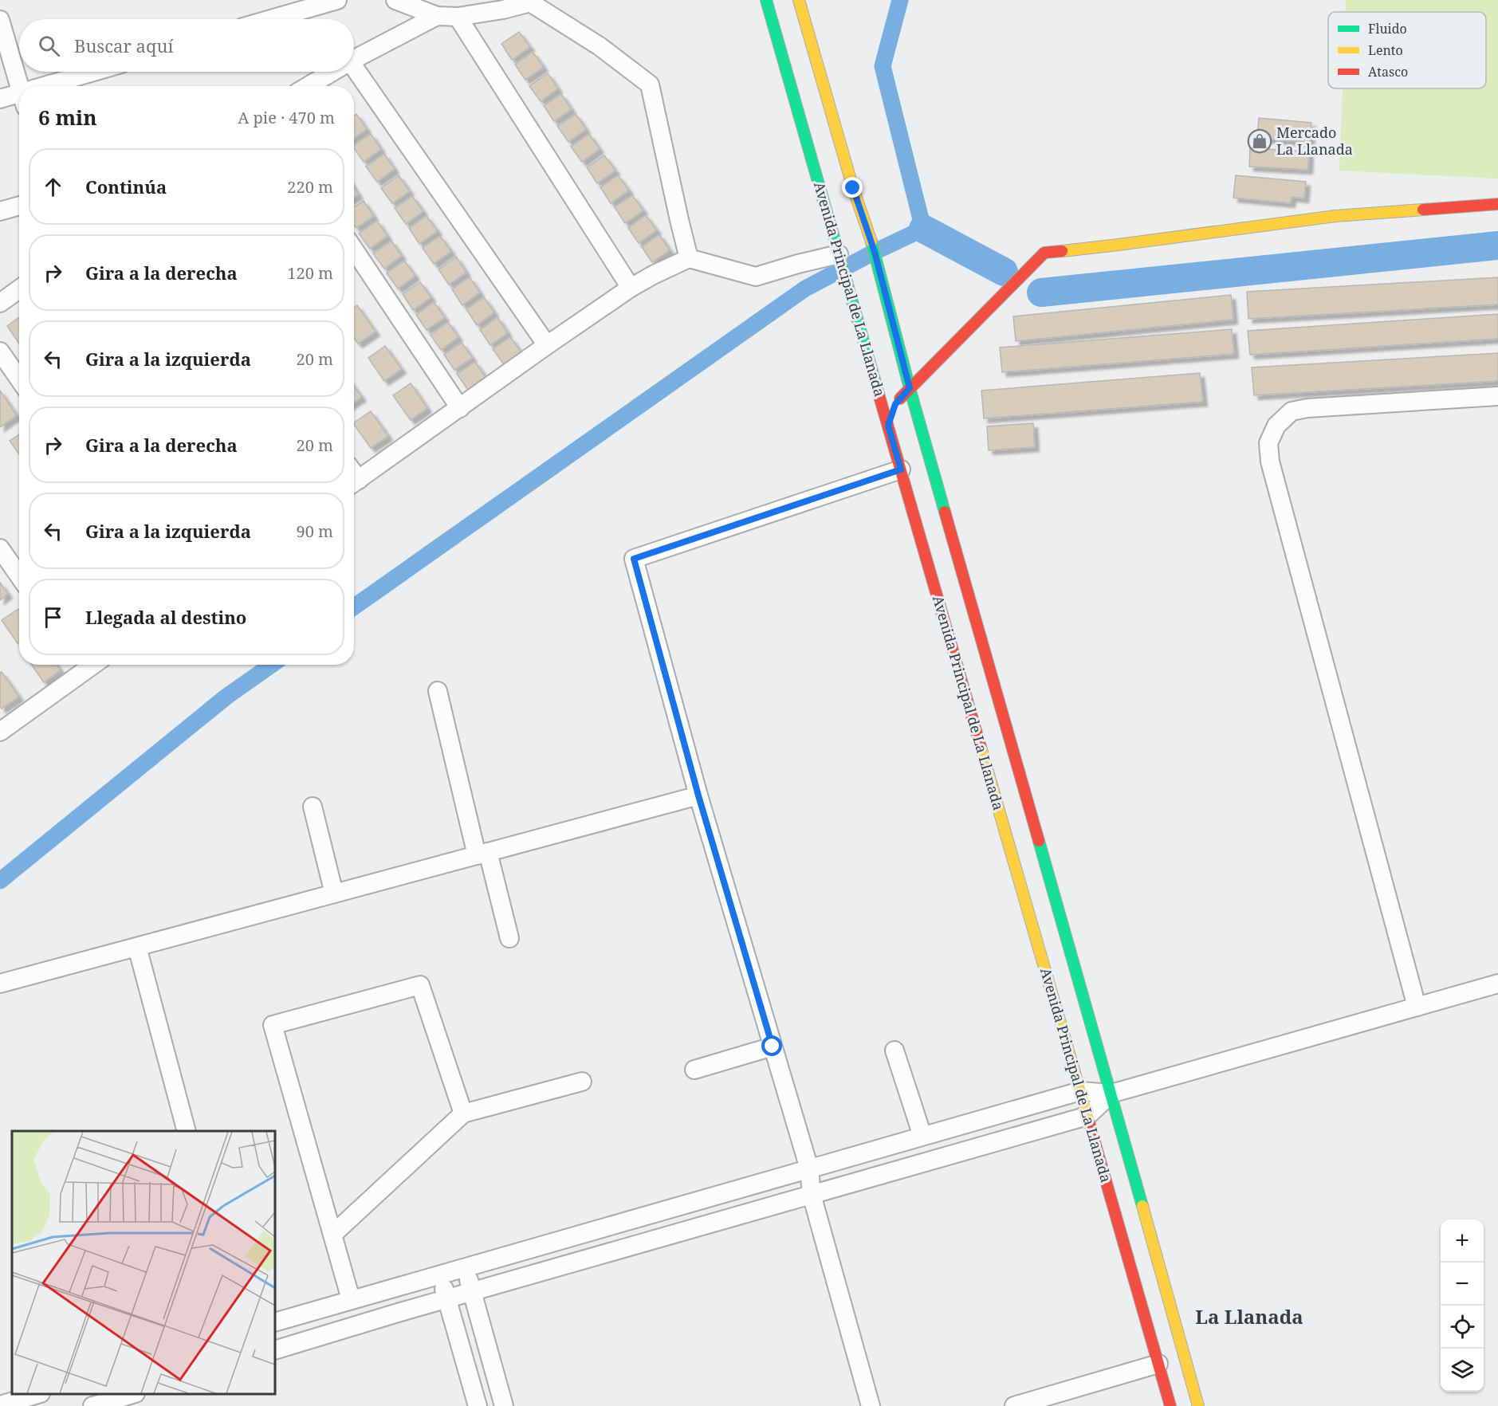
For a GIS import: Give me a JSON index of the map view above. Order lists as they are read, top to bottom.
{
  "streets": {
    "main road": ["Avenida Principal de La Llanada"]
  },
  "districts": ["La Llanada"],
  "places": {
    "shop": ["Mercado La Llanada"]
  },
  "legend": ["Fluido", "Lento", "Atasco"],
  "page": {
    "search": "Buscar aquí",
    "heading": ["6 min", "A pie · 470 m"],
    "list": [
      ["Continúa", "220 m"],
      ["Gira a la derecha", "120 m"],
      ["Gira a la izquierda", "20 m"],
      ["Gira a la derecha", "20 m"],
      ["Gira a la izquierda", "90 m"],
      "Llegada al destino"
    ],
    "map_buttons": ["+", "−"]
  }
}
